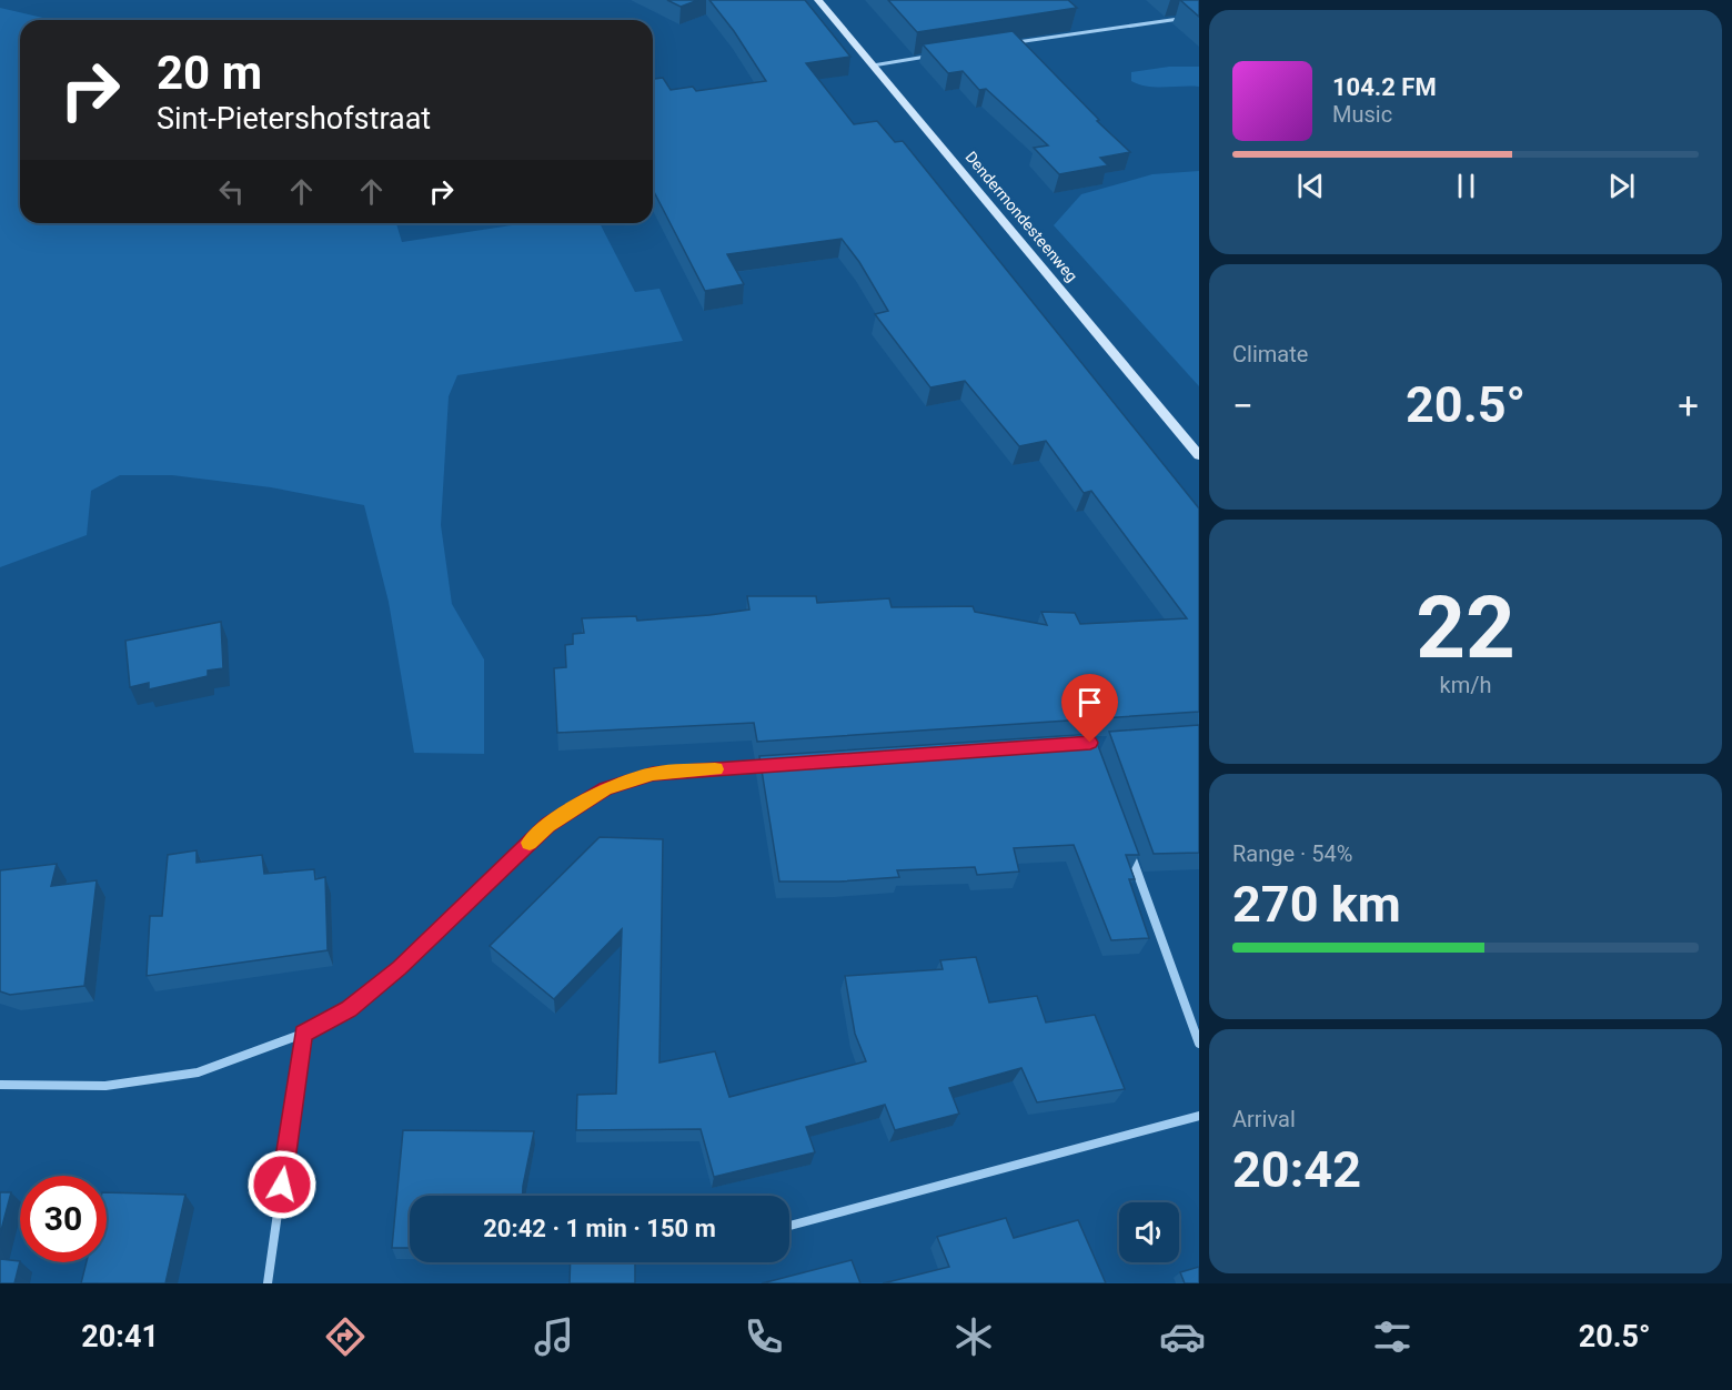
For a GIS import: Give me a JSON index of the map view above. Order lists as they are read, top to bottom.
{
  "streets": {
    "main road": ["Dendermondesteenweg"]
  },
  "page": {
    "turn": ["20 m", "Sint-Pietershofstraat"],
    "song": ["104.2 FM", "Music"],
    "tile": [
      "Climate",
      ["22", "km/h"],
      ["Range · 54%", "270 km"],
      ["Arrival", "20:42"]
    ],
    "heat": ["−", "20.5°", "+"],
    "limit": "30",
    "trip": "20:42 · 1 min · 150 m",
    "tabs": ["20:41", "20.5°"]
  }
}
